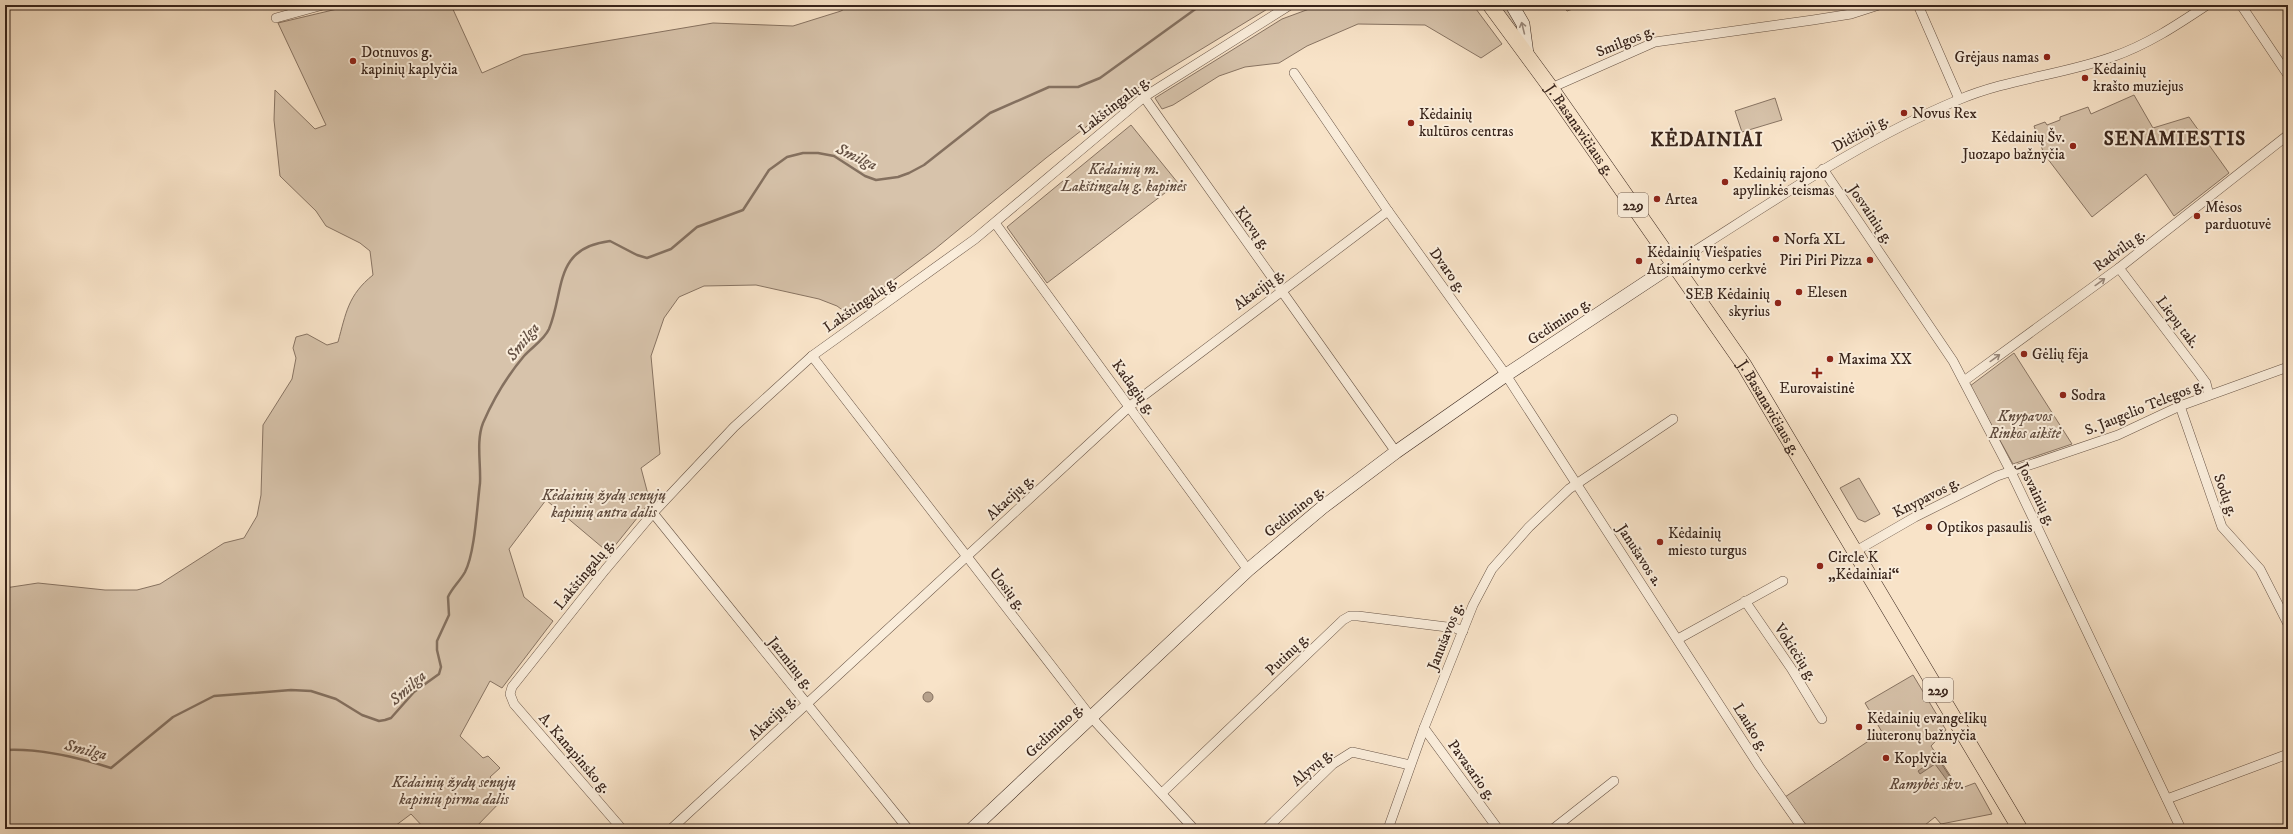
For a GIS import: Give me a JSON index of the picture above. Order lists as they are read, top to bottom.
{
  "streets": {
    "main road": ["J. Basanavičiaus g.", "229", "Gedimino g."],
    "street": [
      "Smilgos g.",
      "Lakštingalų g.",
      "Didžioji g.",
      "Josvainių g.",
      "Klevų g.",
      "Radvilų g.",
      "Dvaro g.",
      "Akacijų g.",
      "Liepų tak.",
      "Kadagių g.",
      "S. Jaugelio Telegos g.",
      "Sodų g.",
      "Knypavos g.",
      "Janušavos a.",
      "Uosių g.",
      "Janušavos g.",
      "Vokiečių g.",
      "Putinų g.",
      "Jazminų g.",
      "Lauko g.",
      "A. Kanapinsko g.",
      "Alyvų g.",
      "Pavasario g."
    ]
  },
  "crossings": [
    ["Smilgos g.", "J. Basanavičiaus g."],
    ["Lakštingalų g.", "Klevų g."],
    ["Lakštingalų g.", "Kadagių g."],
    ["Lakštingalų g.", "Uosių g."],
    ["Lakštingalų g.", "Jazminų g."],
    ["Lakštingalų g.", "A. Kanapinsko g."],
    ["J. Basanavičiaus g.", "Didžioji g."],
    ["J. Basanavičiaus g.", "Gedimino g."],
    ["J. Basanavičiaus g.", "Knypavos g."],
    ["Didžioji g.", "Josvainių g."],
    ["Didžioji g.", "Gedimino g."],
    ["Josvainių g.", "Radvilų g."],
    ["Josvainių g.", "S. Jaugelio Telegos g."],
    ["Josvainių g.", "Knypavos g."],
    ["Klevų g.", "Akacijų g."],
    ["Klevų g.", "Gedimino g."],
    ["Radvilų g.", "Liepų tak."],
    ["Dvaro g.", "Akacijų g."],
    ["Dvaro g.", "Gedimino g."],
    ["Dvaro g.", "Janušavos a."],
    ["Dvaro g.", "Janušavos g."],
    ["Akacijų g.", "Kadagių g."],
    ["Akacijų g.", "Uosių g."],
    ["Akacijų g.", "Jazminų g."],
    ["Gedimino g.", "Kadagių g."],
    ["Gedimino g.", "Uosių g."],
    ["Liepų tak.", "S. Jaugelio Telegos g."],
    ["S. Jaugelio Telegos g.", "Sodų g."],
    ["S. Jaugelio Telegos g.", "Knypavos g."],
    ["Janušavos a.", "Janušavos g."],
    ["Janušavos a.", "Lauko g."],
    ["Uosių g.", "Putinų g."],
    ["Janušavos g.", "Putinų g."],
    ["Janušavos g.", "Alyvų g."],
    ["Janušavos g.", "Pavasario g."]
  ],
  "one_way": ["Radvilų g."],
  "districts": ["SENAMIESTIS", "KĖDAINIAI"],
  "water": ["Smilga"],
  "parks": [
    "Kėdainių m. Lakštingalų g. kapinės",
    "Knypavos Rinkos aikštė",
    "Kėdainių žydų senųjų kapinių antra dalis",
    "Kėdainių žydų senųjų kapinių pirma dalis",
    "Ramybės skv."
  ],
  "places": {
    "other": [
      "Grėjaus namas",
      "Dotnuvos g. kapinių kaplyčia",
      "Kėdainių krašto muziejus",
      "Novus Rex",
      "Kėdainių kultūros centras",
      "Kėdainių Šv. Juozapo bažnyčia",
      "Kedainių rajono apylinkės teismas",
      "Artea",
      "Mėsos parduotuvė",
      "Norfa XL",
      "Piri Piri Pizza",
      "Kėdainių Viešpaties Atsimainymo cerkvė",
      "Elesen",
      "SEB Kėdainių skyrius",
      "Gėlių fėja",
      "Maxima XX",
      "Sodra",
      "Optikos pasaulis",
      "Kėdainių miesto turgus",
      "Circle K „Kėdainiai“",
      "Kėdainių evangelikų liuteronų bažnyčia",
      "Koplyčia"
    ],
    "health": ["Eurovaistinė"]
  }
}
